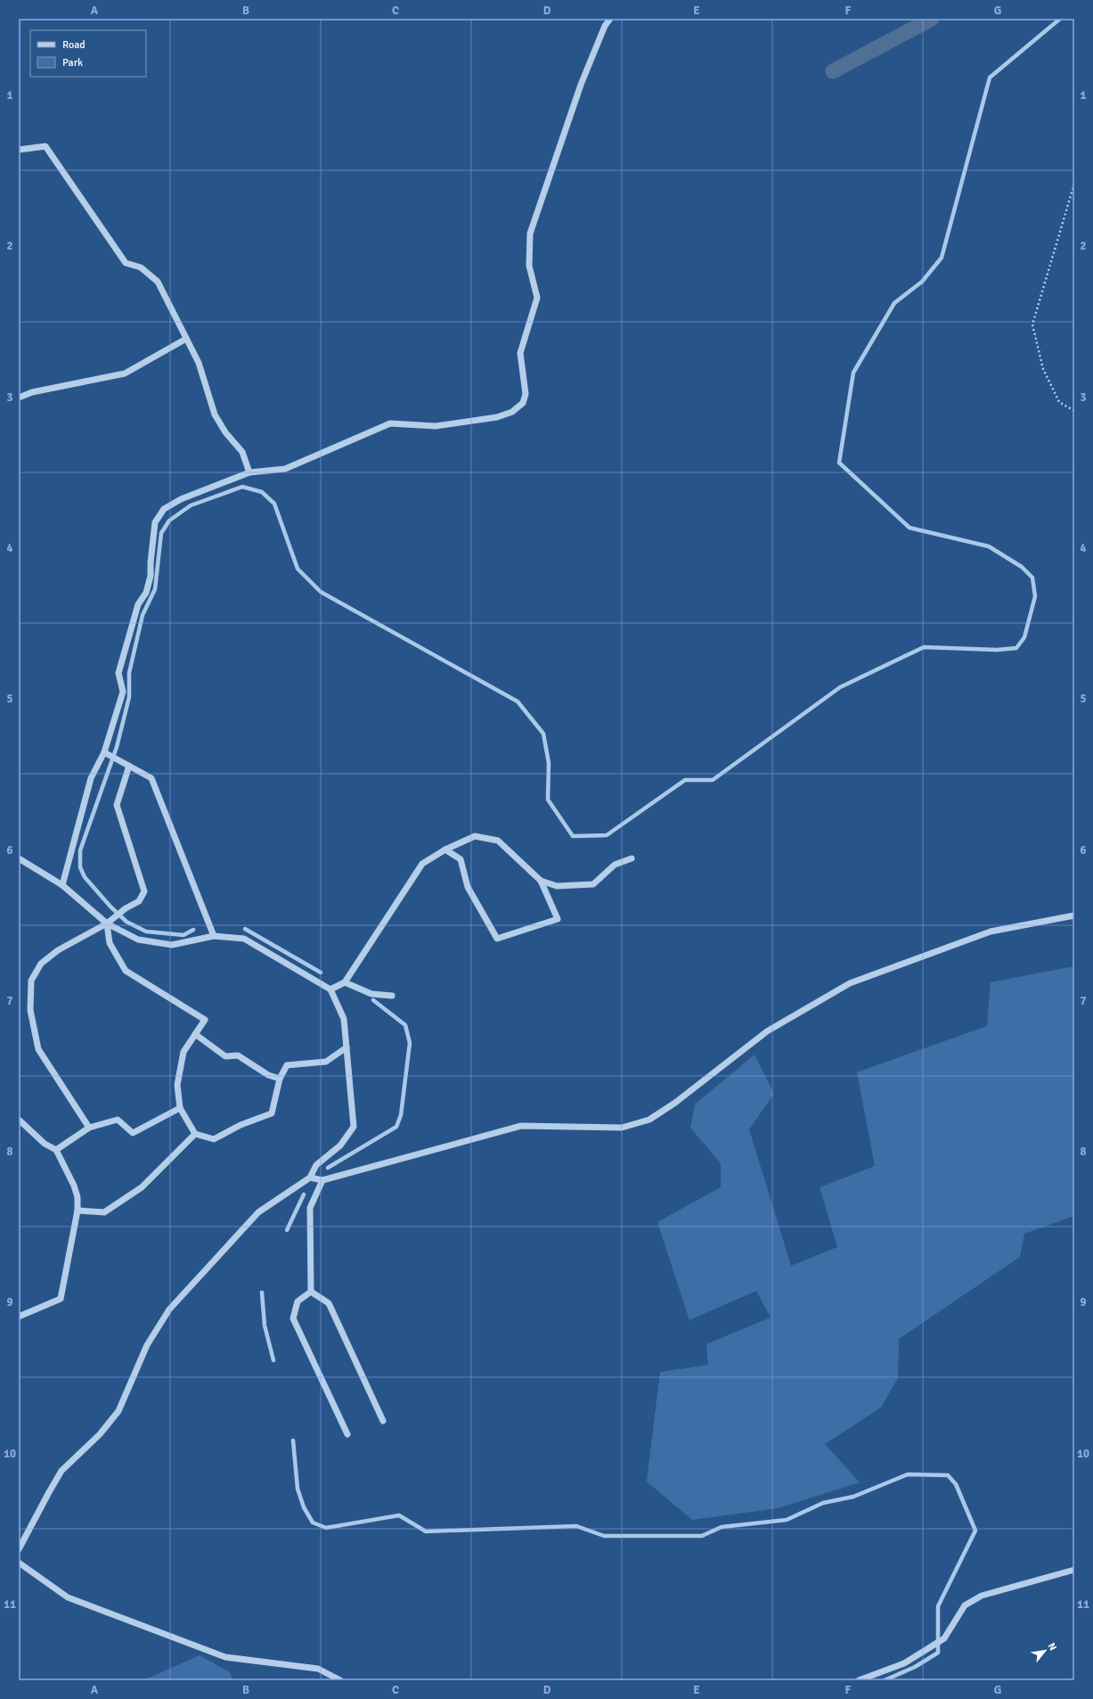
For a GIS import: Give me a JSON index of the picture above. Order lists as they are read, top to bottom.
{
  "legend": ["Road", "Park"],
  "north": "top right",
  "grid": {
    "columns": [
      "A",
      "B",
      "C",
      "D",
      "E",
      "F",
      "G"
    ],
    "rows": [
      "1",
      "2",
      "3",
      "4",
      "5",
      "6",
      "7",
      "8",
      "9",
      "10",
      "11"
    ]
  }
}
